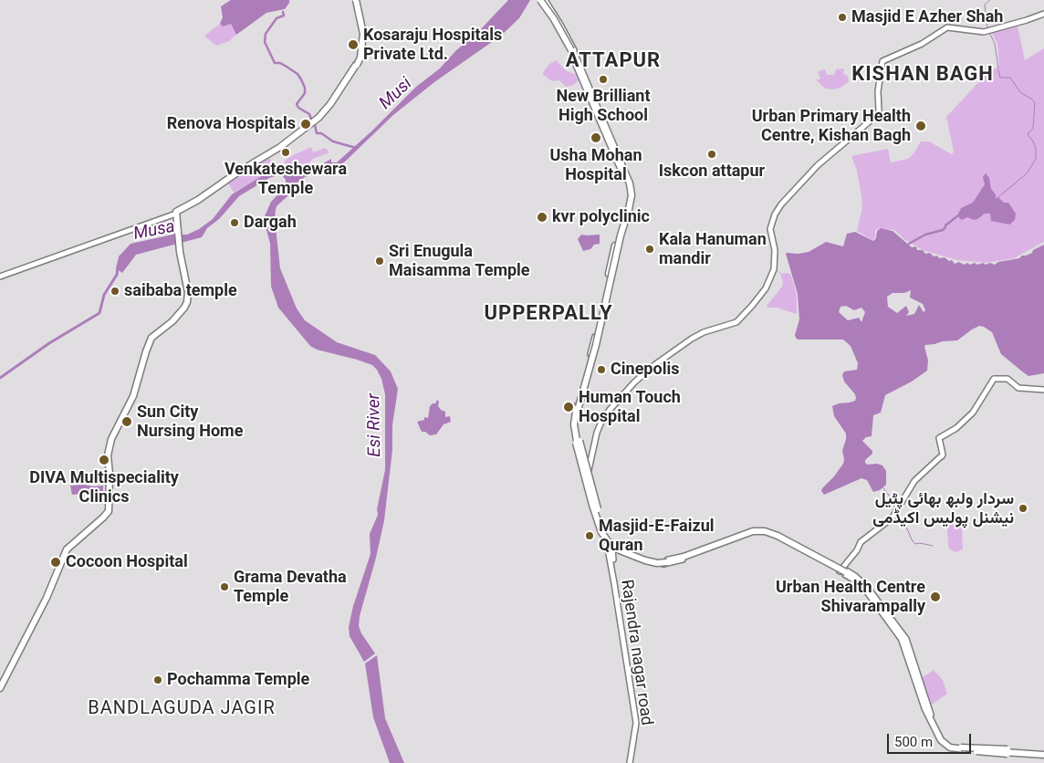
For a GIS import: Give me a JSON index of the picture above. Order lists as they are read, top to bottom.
{
  "streets": {
    "main road": ["Rajendra nagar road"]
  },
  "districts": [
    "ATTAPUR",
    "KISHAN BAGH",
    "UPPERPALLY",
    "BANDLAGUDA JAGIR"
  ],
  "water": ["Musi", "Musa", "Esi River"],
  "places": [
    "Masjid E Azher Shah",
    "Kosaraju Hospitals Private Ltd.",
    "New Brilliant High School",
    "Renova Hospitals",
    "Urban Primary Health Centre, Kishan Bagh",
    "Usha Mohan Hospital",
    "Venkateshewara Temple",
    "Iskcon attapur",
    "kvr polyclinic",
    "Dargah",
    "Kala Hanuman mandir",
    "Sri Enugula Maisamma Temple",
    "saibaba temple",
    "Cinepolis",
    "Human Touch Hospital",
    "Sun City Nursing Home",
    "DIVA Multispeciality Clinics",
    "سردار ولبھ بھائی پٹیل نیشنل پولیس اکیڈمی",
    "Masjid-E-Faizul Quran",
    "Cocoon Hospital",
    "Grama Devatha Temple",
    "Urban Health Centre Shivarampally",
    "Pochamma Temple"
  ],
  "scale_bar": "500 m"
}
